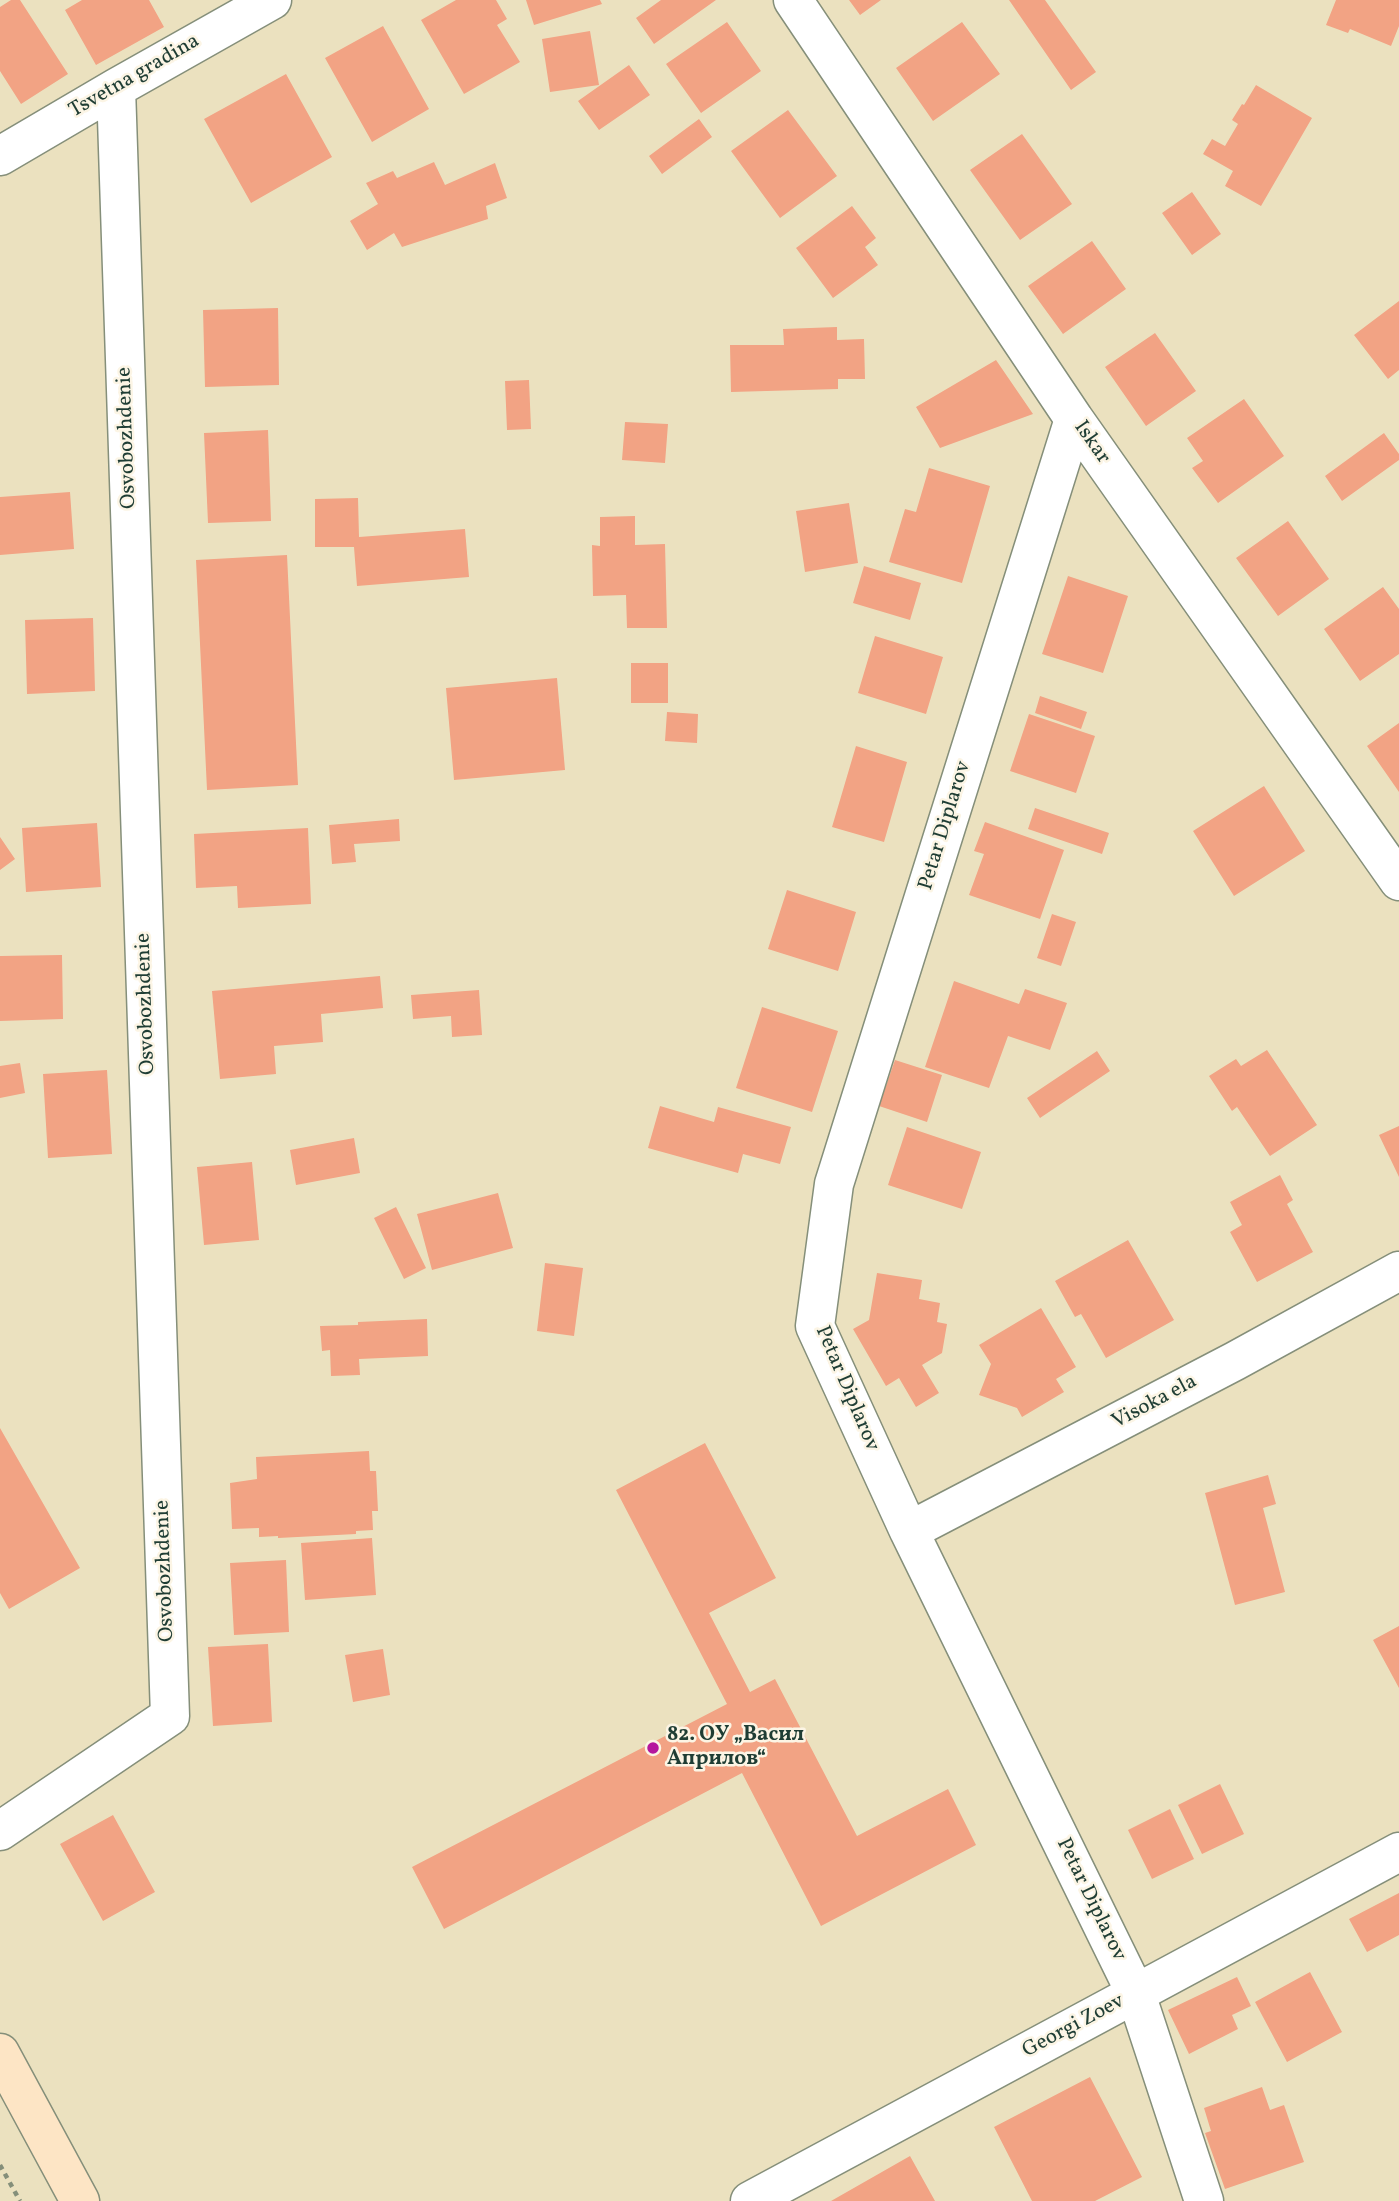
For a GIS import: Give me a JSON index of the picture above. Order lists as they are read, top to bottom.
{
  "streets": {
    "street": [
      "Tsvetna gradina",
      "Osvobozhdenie",
      "Iskar",
      "Petar Diplarov",
      "Visoka ela",
      "Georgi Zoev"
    ]
  },
  "crossings": [
    ["Tsvetna gradina", "Osvobozhdenie"],
    ["Iskar", "Petar Diplarov"],
    ["Petar Diplarov", "Visoka ela"],
    ["Petar Diplarov", "Georgi Zoev"]
  ],
  "places": ["82. ОУ „Васил Априлов“"]
}
